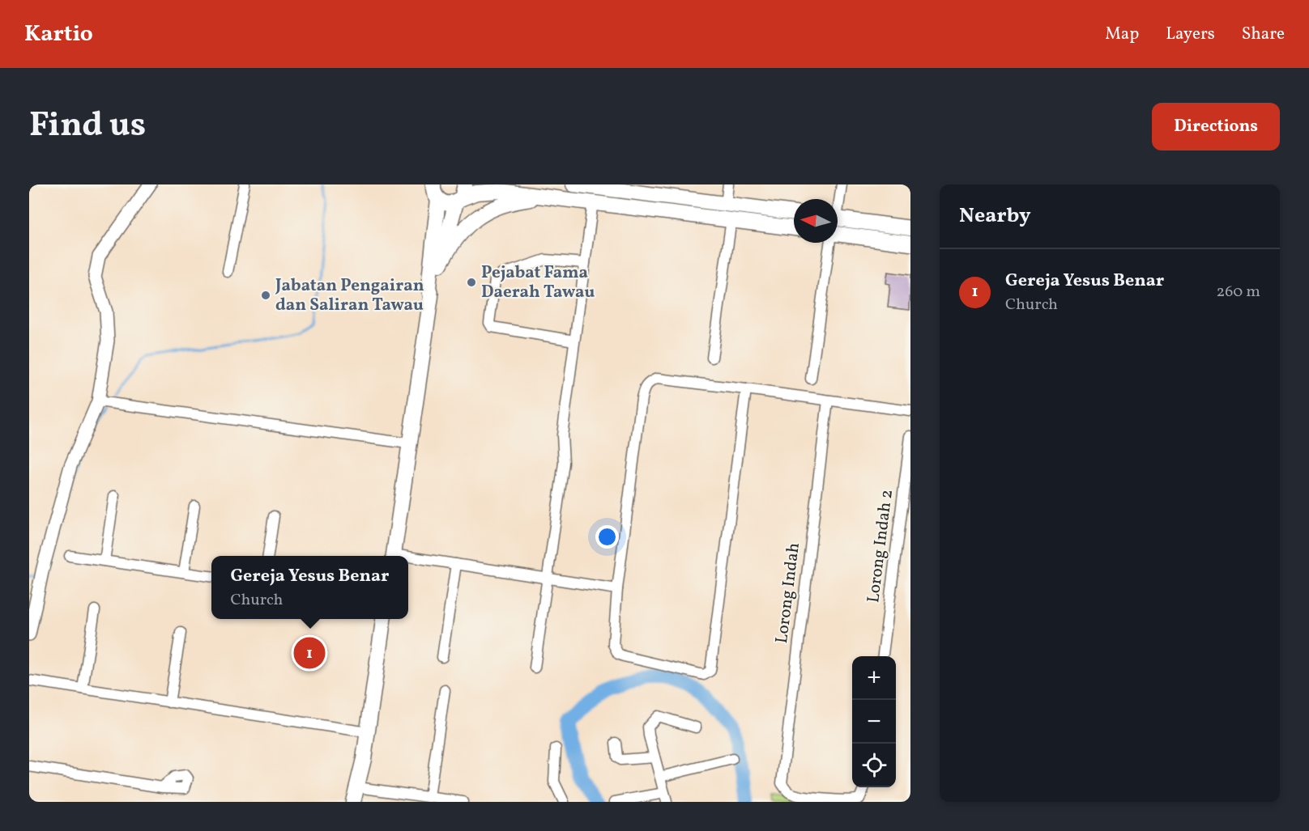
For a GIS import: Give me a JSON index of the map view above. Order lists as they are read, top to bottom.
{
  "streets": {
    "street": ["Lorong Indah 2", "Lorong Indah"]
  },
  "places": ["Pejabat Fama Daerah Tawau", "Jabatan Pengairan dan Saliran Tawau"],
  "north": "left",
  "page": {
    "header": "Kartio",
    "nav": ["Map", "Layers", "Share"],
    "title": "Find us",
    "buttons": "Directions",
    "heading": "Nearby",
    "list": [
      {
        "mark": "1",
        "name": "Gereja Yesus Benar",
        "note": "Church",
        "value": "260 m"
      }
    ],
    "popup": ["Gereja Yesus Benar", "Church"],
    "pins": "1",
    "map_buttons": ["+", "−"]
  }
}
